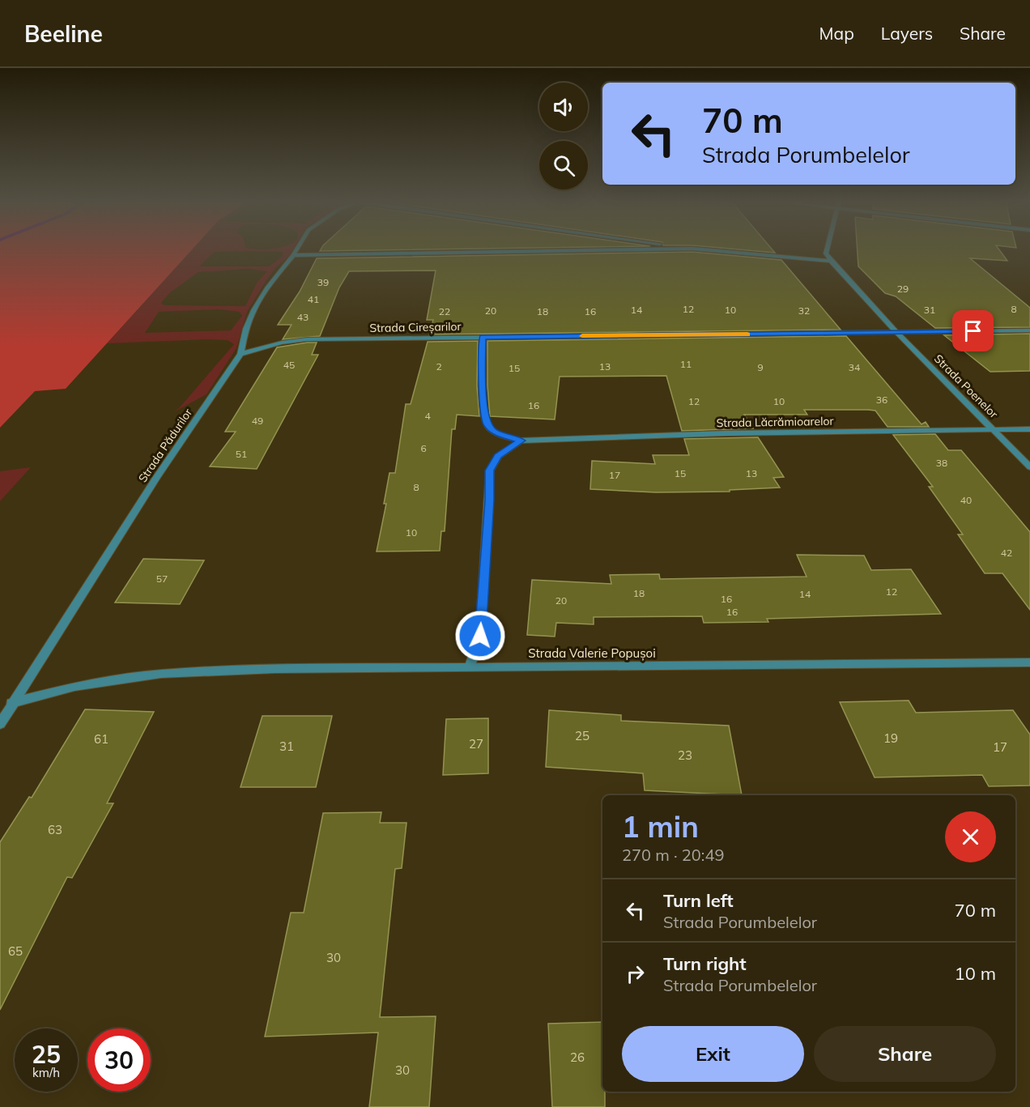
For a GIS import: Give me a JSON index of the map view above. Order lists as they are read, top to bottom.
{
  "streets": {
    "street": [
      "Strada Cireșarilor",
      "Strada Poenelor",
      "Strada Lăcrămioarelor",
      "Strada Pădurilor",
      "Strada Valerie Popușoi"
    ]
  },
  "crossings": [
    ["Strada Cireșarilor", "Strada Poenelor"],
    ["Strada Cireșarilor", "Strada Pădurilor"],
    ["Strada Poenelor", "Strada Lăcrămioarelor"],
    ["Strada Pădurilor", "Strada Valerie Popușoi"]
  ],
  "house_numbers": [
    "39",
    "29",
    "41",
    "12",
    "8",
    "14",
    "10",
    "31",
    "20",
    "32",
    "22",
    "18",
    "16",
    "43",
    "11",
    "45",
    "2",
    "13",
    "9",
    "34",
    "15",
    "36",
    "12",
    "10",
    "16",
    "4",
    "49",
    "6",
    "51",
    "38",
    "15",
    "13",
    "17",
    "8",
    "40",
    "10",
    "42",
    "57",
    "12",
    "18",
    "14",
    "16",
    "20",
    "16",
    "25",
    "19",
    "61",
    "27",
    "31",
    "17",
    "23",
    "63",
    "65",
    "30",
    "26",
    "30"
  ],
  "page": {
    "header": "Beeline",
    "nav": ["Map", "Layers", "Share"],
    "turn": ["70 m", "Strada Porumbelelor"],
    "heading": ["1 min", "270 m · 20:49"],
    "list": [
      {
        "name": "Turn left",
        "note": "Strada Porumbelelor",
        "value": "70 m"
      },
      {
        "name": "Turn right",
        "note": "Strada Porumbelelor",
        "value": "10 m"
      }
    ],
    "buttons": ["Exit", "Share"],
    "speed": "25 km/h",
    "limit": "30"
  }
}
